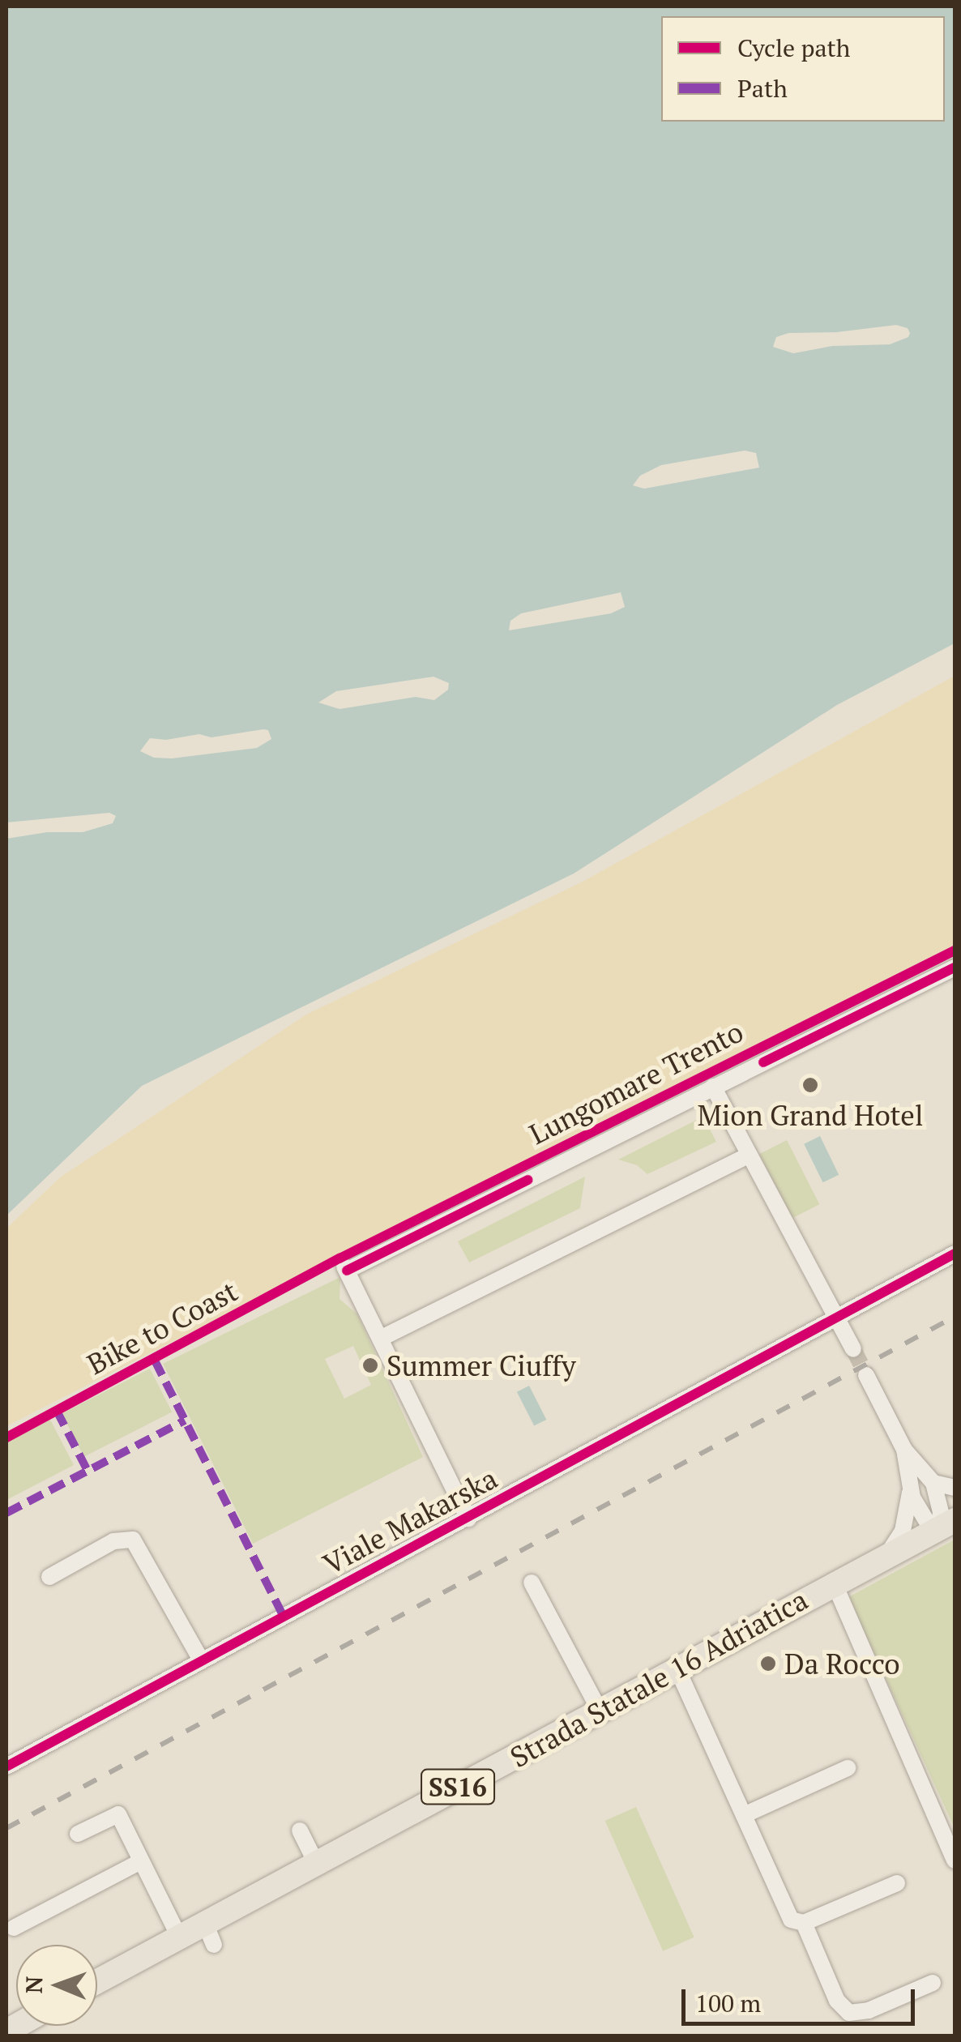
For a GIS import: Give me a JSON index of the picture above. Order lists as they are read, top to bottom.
{
  "streets": {
    "main road": ["Strada Statale 16 Adriatica", "SS16"],
    "street": ["Lungomare Trento", "Viale Makarska"],
    "cycle path": ["Bike to Coast"]
  },
  "crossings": [
    ["Lungomare Trento", "Viale Makarska"]
  ],
  "places": ["Mion Grand Hotel", "Summer Ciuffy", "Da Rocco"],
  "legend": ["Cycle path", "Path"],
  "scale_bar": "100 m",
  "north": "left"
}
